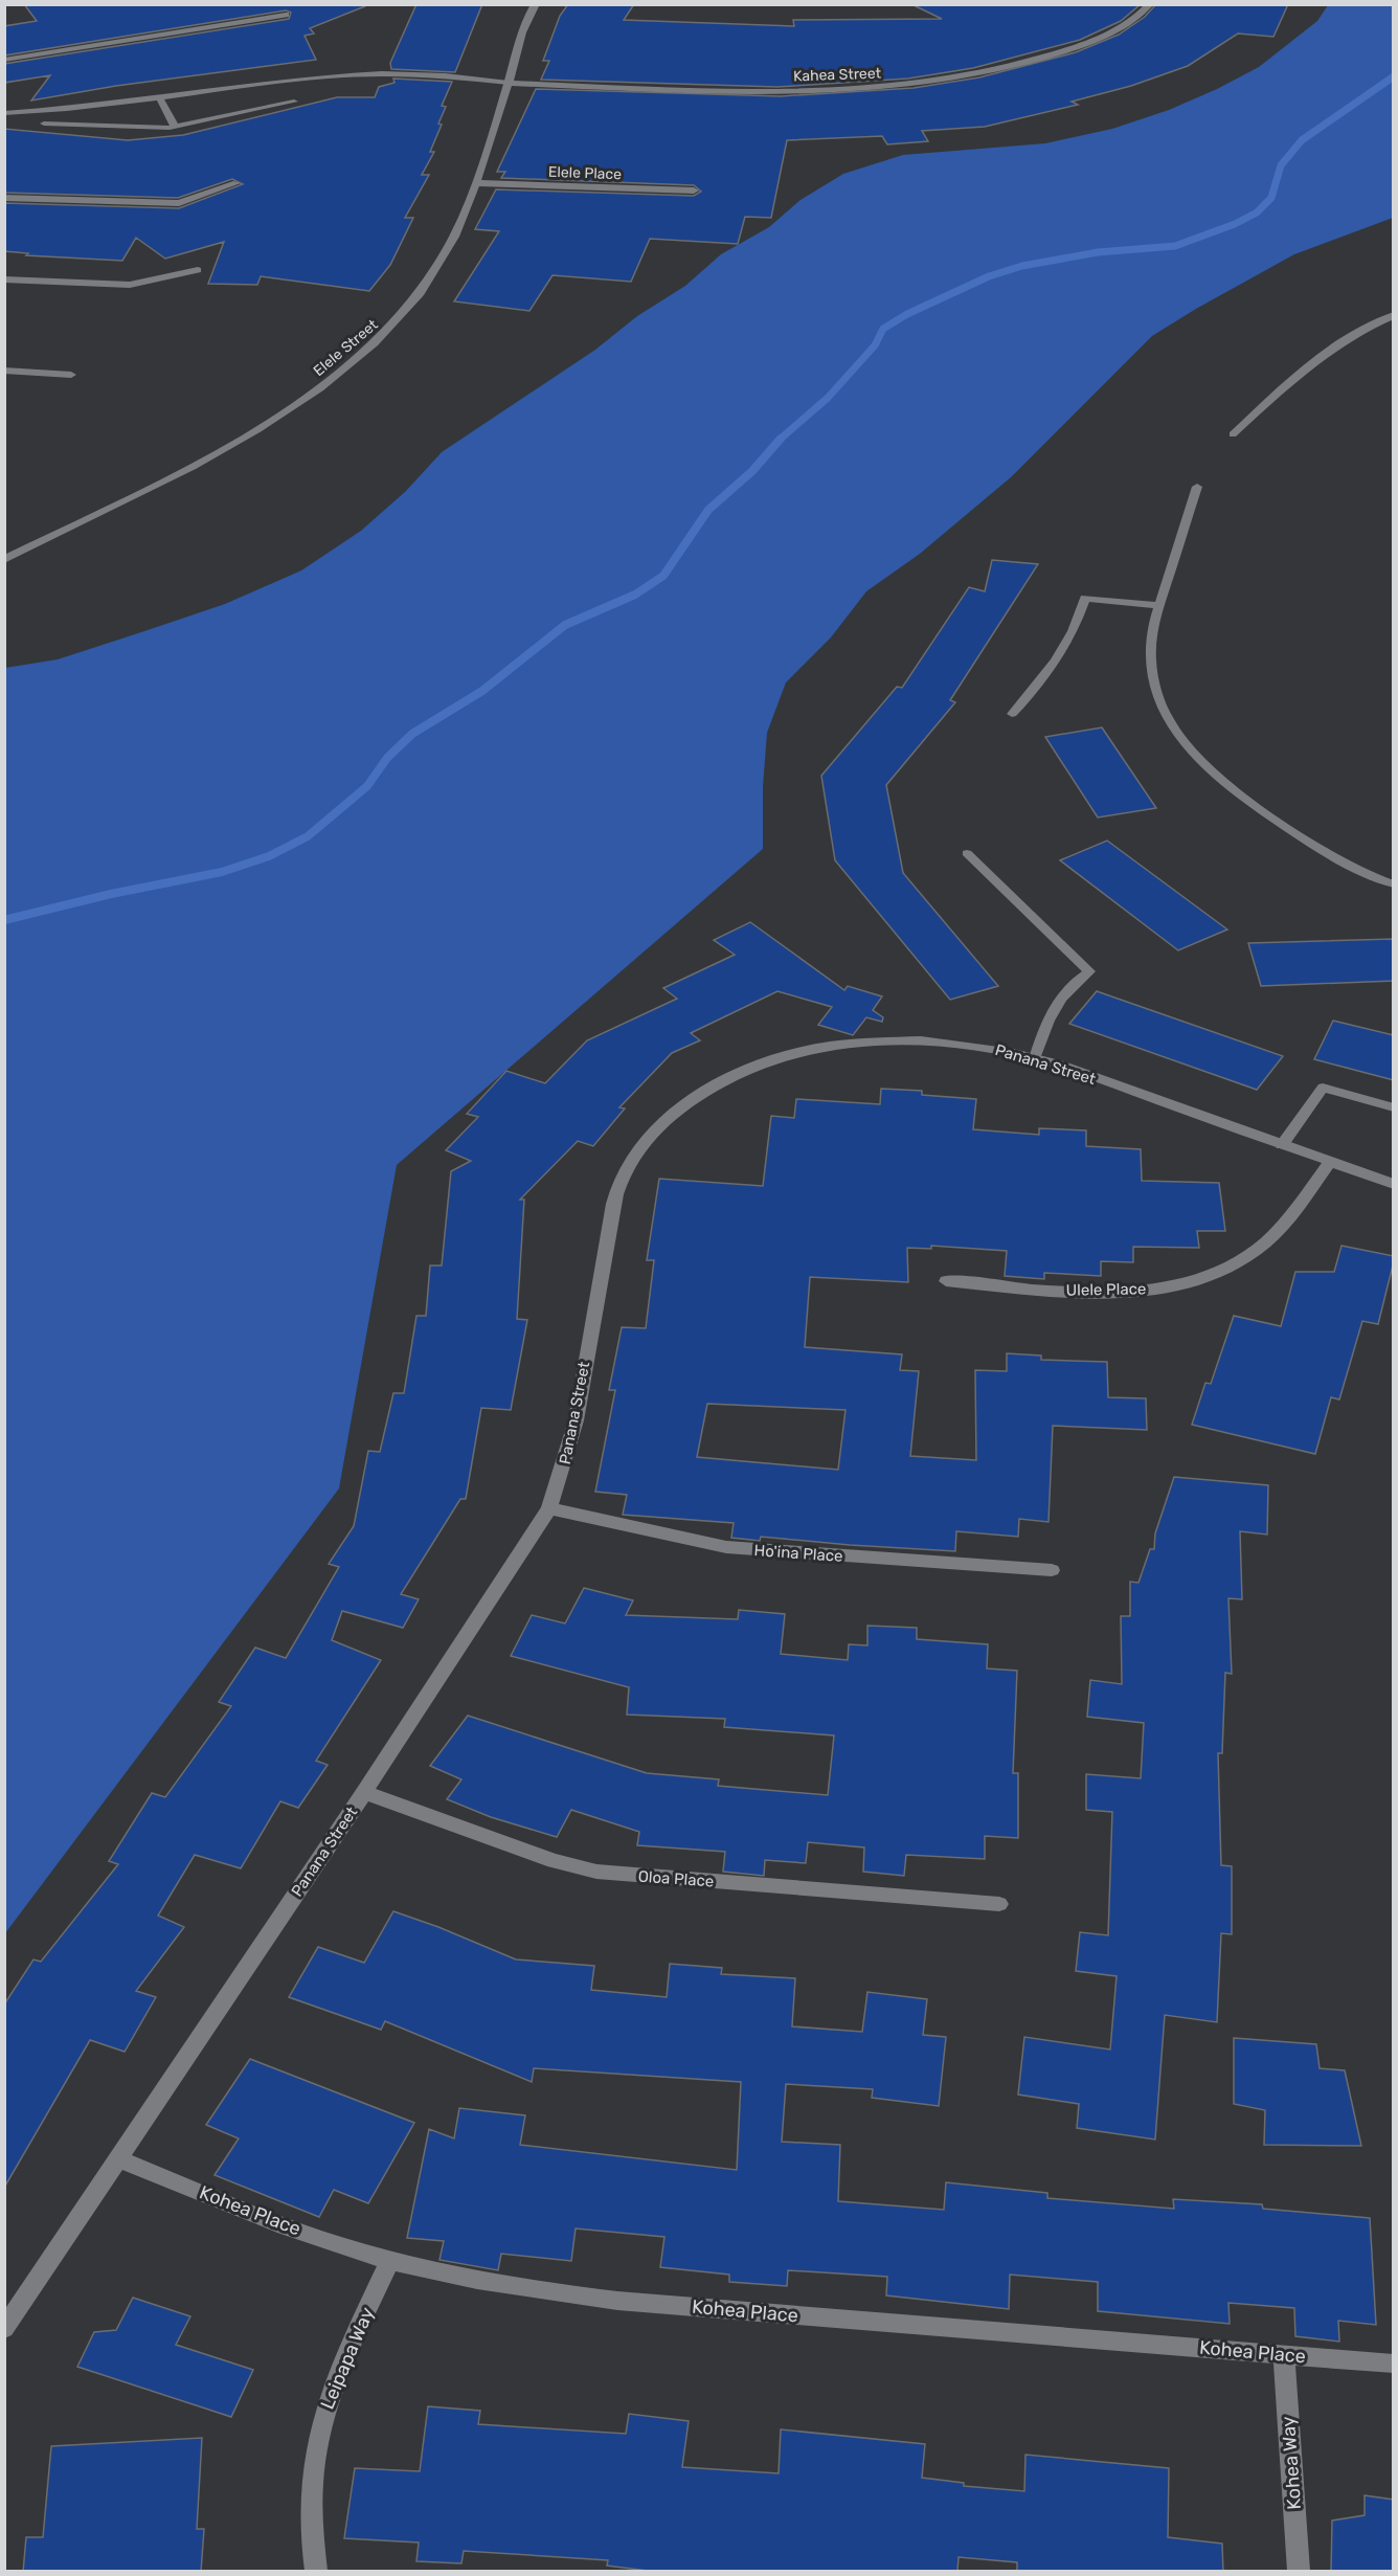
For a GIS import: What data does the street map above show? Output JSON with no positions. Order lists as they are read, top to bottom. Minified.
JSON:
{"streets":{"street":["Kahea Street","Elele Place","Elele Street","Panana Street","Ulele Place","Ho'ina Place","Oloa Place","Kohea Place","Leipapa Way","Kohea Way"]},"crossings":[["Kahea Street","Elele Street"],["Elele Place","Elele Street"],["Panana Street","Ulele Place"],["Panana Street","Ho'ina Place"],["Panana Street","Oloa Place"],["Panana Street","Kohea Place"],["Kohea Place","Leipapa Way"],["Kohea Place","Kohea Way"]]}
